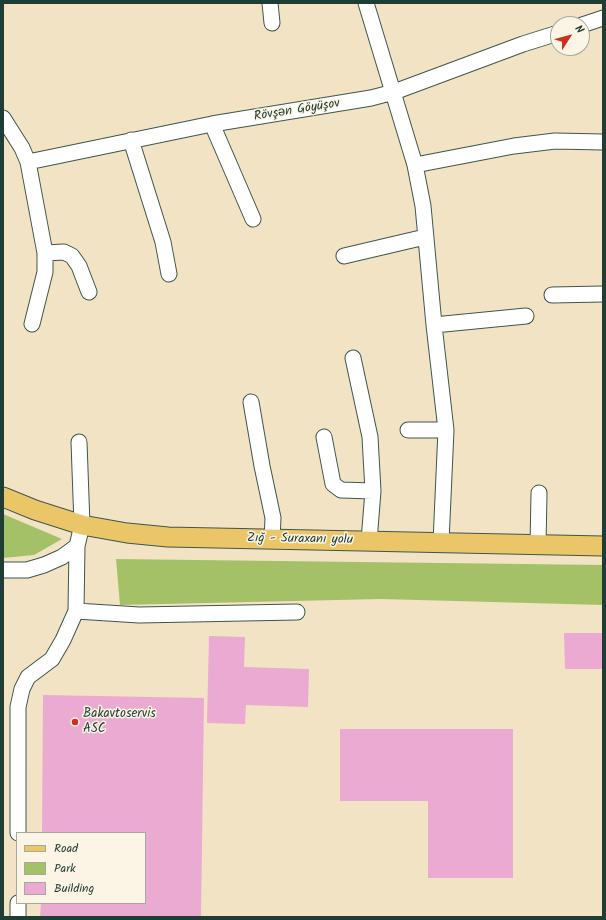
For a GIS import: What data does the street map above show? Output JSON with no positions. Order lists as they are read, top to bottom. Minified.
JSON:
{"streets":{"main road":["Zığ - Suraxanı yolu"],"street":["Rövşən Göyüşov"]},"places":["Bakavtoservis ASC"],"legend":["Road","Park","Building"],"north":"top right"}
